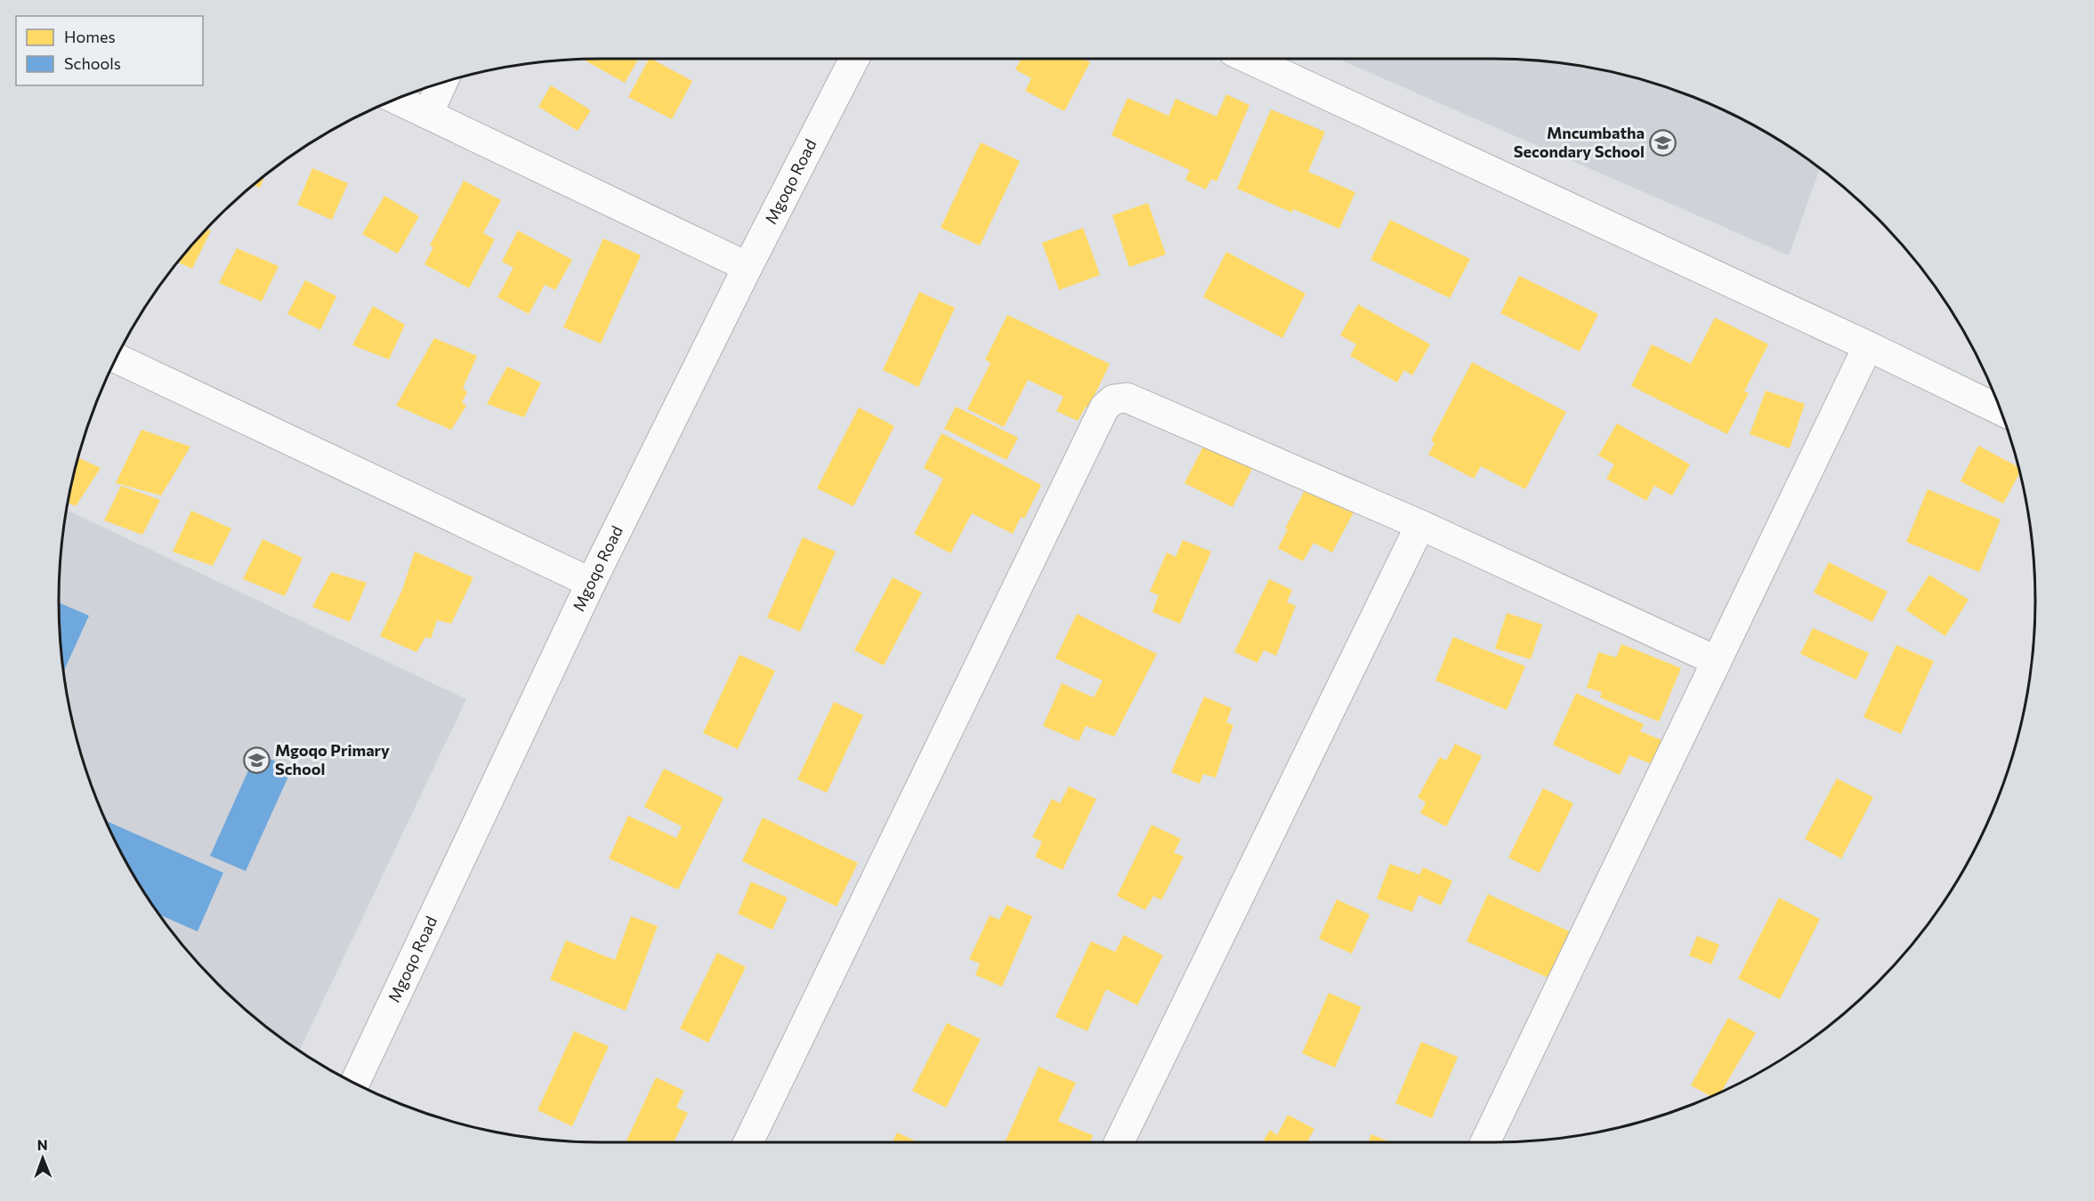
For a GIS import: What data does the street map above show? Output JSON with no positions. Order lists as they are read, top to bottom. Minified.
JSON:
{"streets":{"street":["Mgoqo Road"]},"places":{"school or university":["Mncumbatha Secondary School","Mgoqo Primary School"]},"legend":["Homes","Schools"],"north":"top"}
